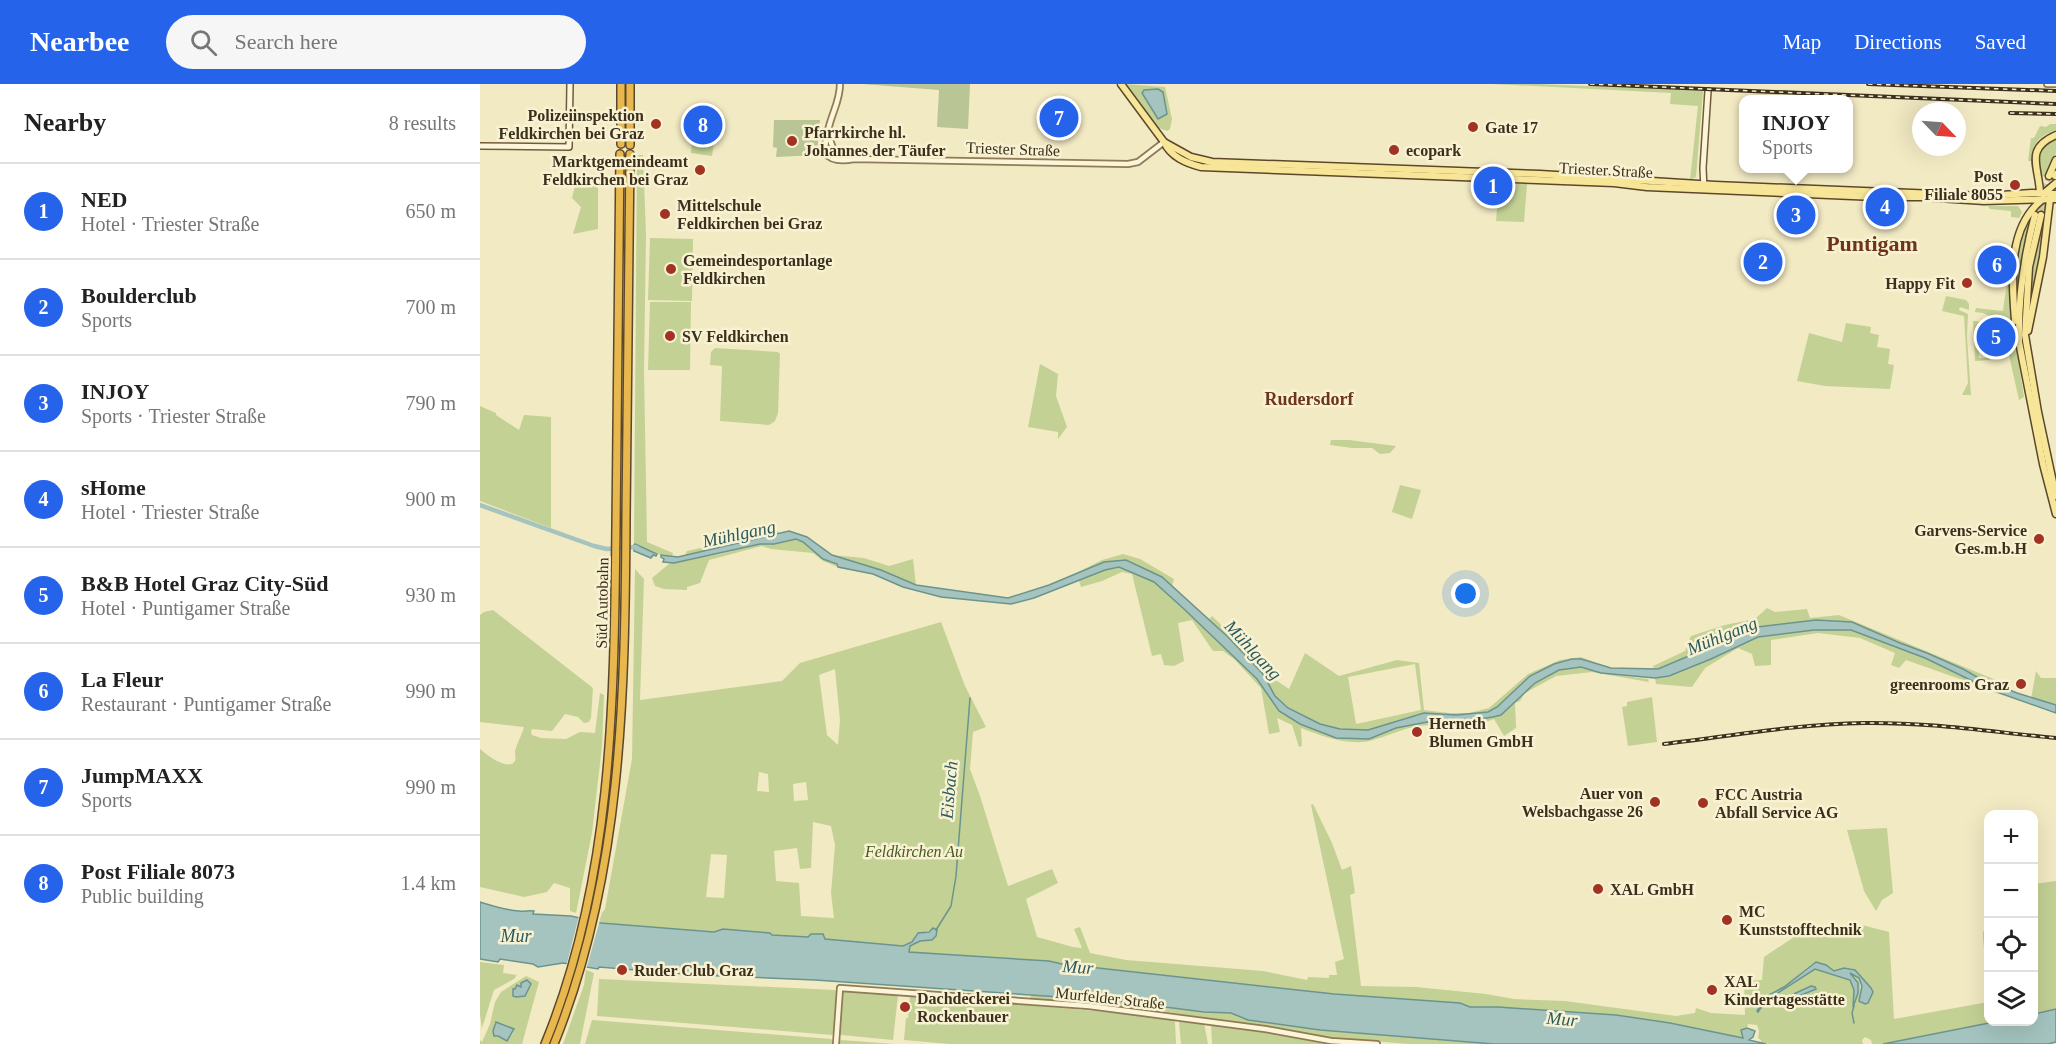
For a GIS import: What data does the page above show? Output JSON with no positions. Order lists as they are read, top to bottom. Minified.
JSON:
{"streets":{"highway":["Süd Autobahn"],"main road":["Triester Straße"],"street":["Murfelder Straße"]},"districts":["Puntigam","Rudersdorf"],"water":["Mühlgang","Eisbach","Mur"],"parks":["Feldkirchen Au"],"places":["Polizeiinspektion Feldkirchen bei Graz","Gate 17","Pfarrkirche hl. Johannes der Täufer","ecopark","Marktgemeindeamt Feldkirchen bei Graz","Post Filiale 8055","Mittelschule Feldkirchen bei Graz","Gemeindesportanlage Feldkirchen","Happy Fit","SV Feldkirchen","Garvens-Service Ges.m.b.H","greenrooms Graz","Herneth Blumen GmbH","Auer von Welsbachgasse 26","FCC Austria Abfall Service AG","XAL GmbH","MC Kunststofftechnik","Ruder Club Graz","XAL Kindertagesstätte","Dachdeckerei Rockenbauer"],"north":"bottom right","page":{"header":"Nearbee","search":"Search here","nav":["Map","Directions","Saved"],"heading":["Nearby","8 results"],"popup":["INJOY","Sports"],"pins":["7","8","1","4","3","2","6","5"],"list":[{"mark":"1","name":"NED","note":"Hotel · Triester Straße","value":"650 m"},{"mark":"2","name":"Boulderclub","note":"Sports","value":"700 m"},{"mark":"3","name":"INJOY","note":"Sports · Triester Straße","value":"790 m"},{"mark":"4","name":"sHome","note":"Hotel · Triester Straße","value":"900 m"},{"mark":"5","name":"B&B Hotel Graz City-Süd","note":"Hotel · Puntigamer Straße","value":"930 m"},{"mark":"6","name":"La Fleur","note":"Restaurant · Puntigamer Straße","value":"990 m"},{"mark":"7","name":"JumpMAXX","note":"Sports","value":"990 m"},{"mark":"8","name":"Post Filiale 8073","note":"Public building","value":"1.4 km"}],"map_buttons":["+","−"]}}
